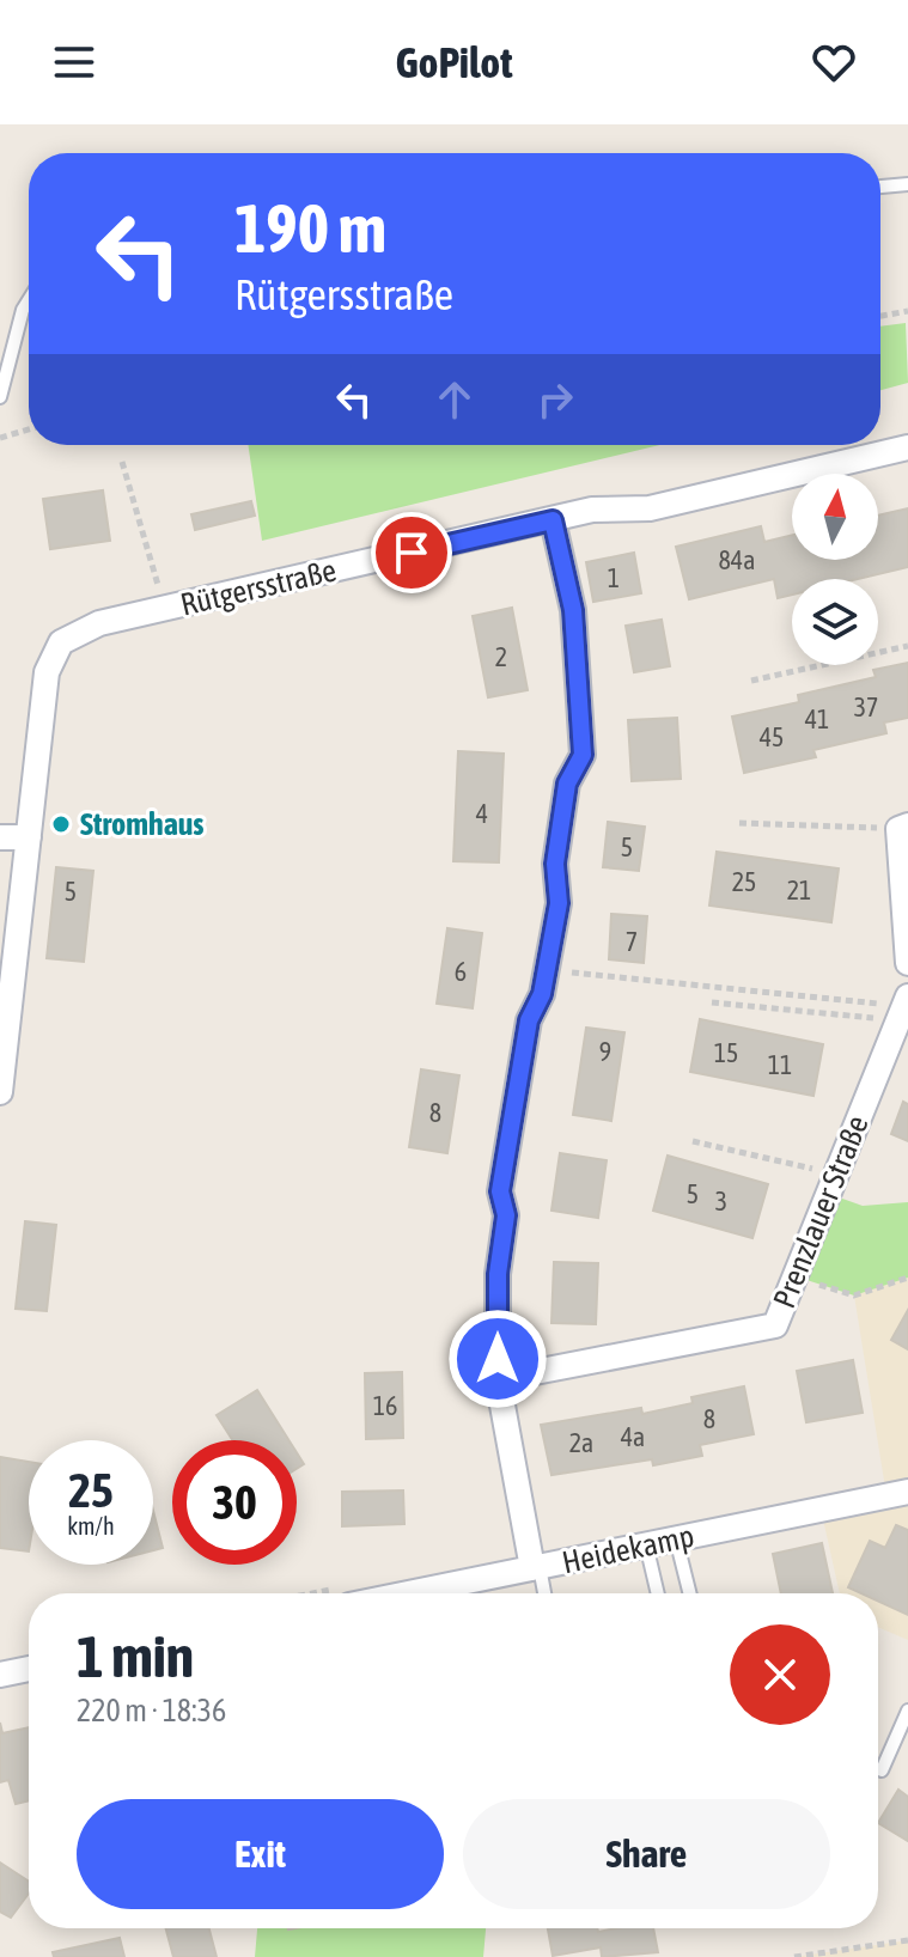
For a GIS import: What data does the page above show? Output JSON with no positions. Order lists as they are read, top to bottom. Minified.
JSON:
{"streets":{"street":["Rütgersstraße","Prenzlauer Straße","Heidekamp"]},"places":["Stromhaus"],"house_numbers":["84a","1","2","37","41","45","4","5","25","21","5","7","6","9","15","11","8","5","3","16","8","4a","2a"],"north":"top","page":{"header":"GoPilot","turn":["190 m","Rütgersstraße"],"speed":"25 km/h","limit":"30","heading":["1 min","220 m · 18:36"],"buttons":["Exit","Share"]}}
